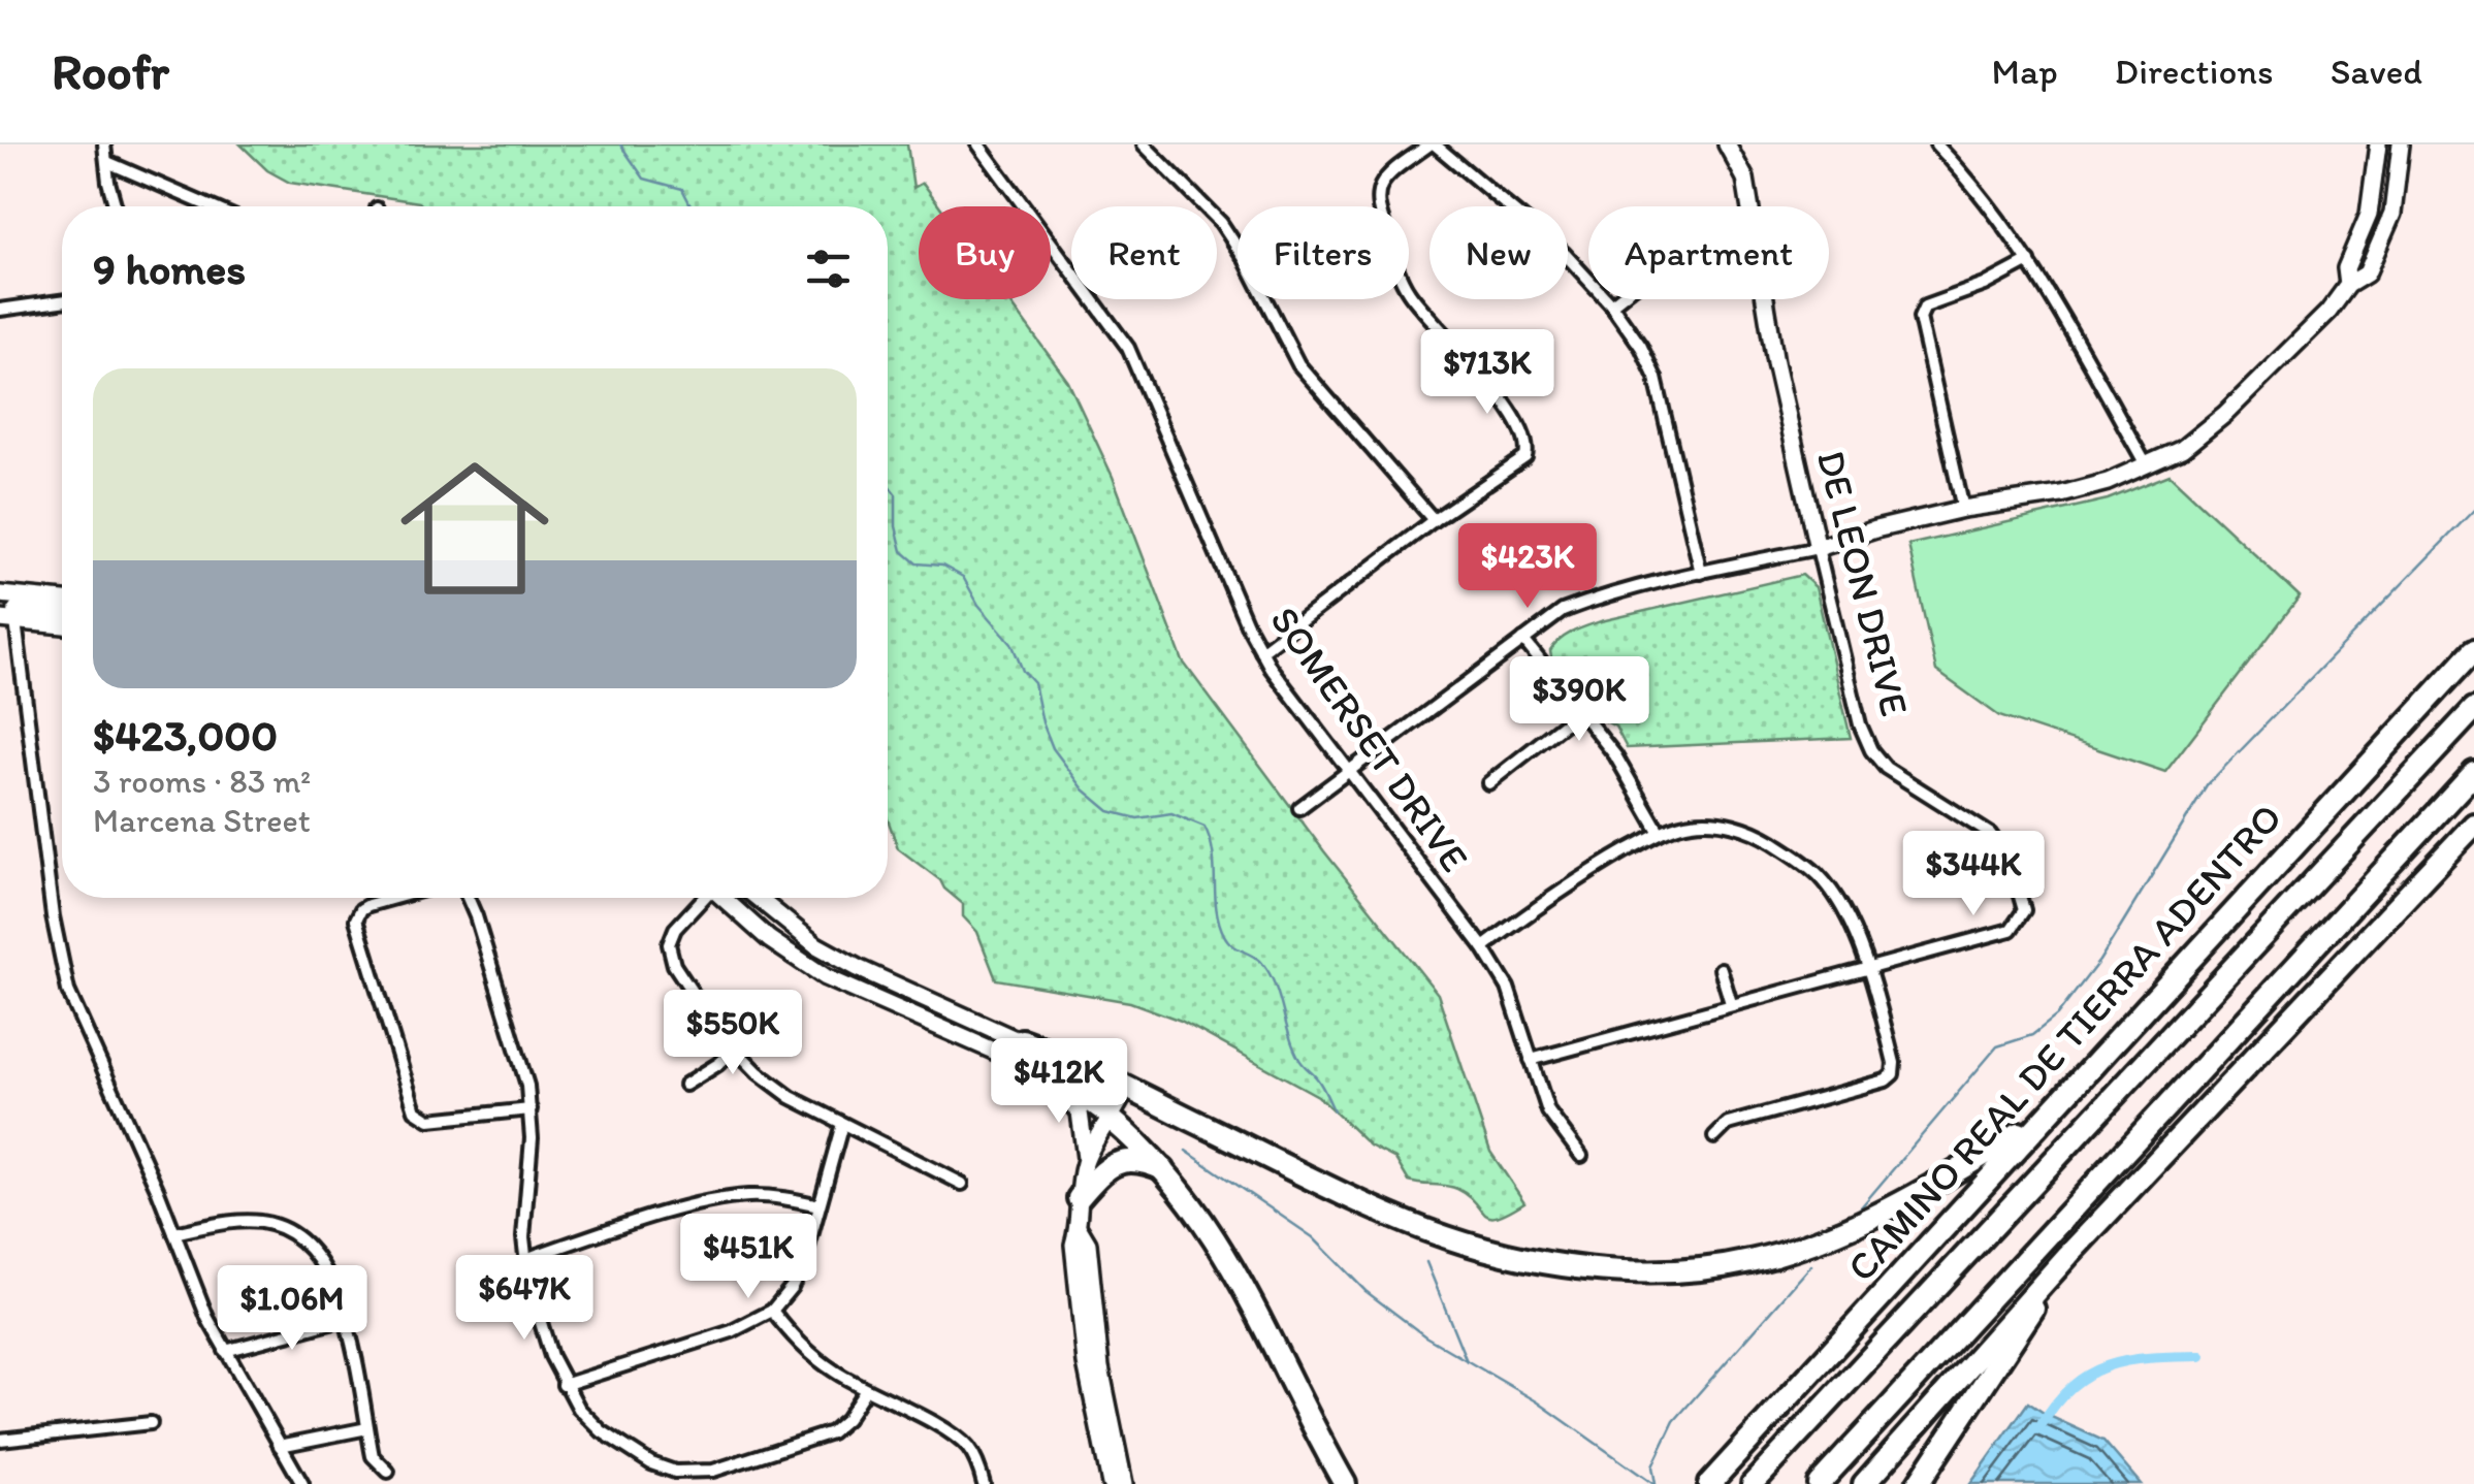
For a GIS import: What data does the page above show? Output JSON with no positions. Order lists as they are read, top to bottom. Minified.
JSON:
{"streets":{"highway":["CAMINO REAL DE TIERRA ADENTRO"],"street":["DE LEON DRIVE","SOMERSET DRIVE"]},"crossings":[["DE LEON DRIVE","SOMERSET DRIVE"]],"page":{"header":"Roofr","nav":["Map","Directions","Saved"],"chip":["Buy","Rent","Filters","New","Apartment"],"heading":"9 homes","price":["$713K","$423K","$390K","$344K","$550K","$412K","$451K","$647K","$1.06M"],"list":[{"name":"$423,000","note":"3 rooms · 83 m² · Marcena Street"}]}}
